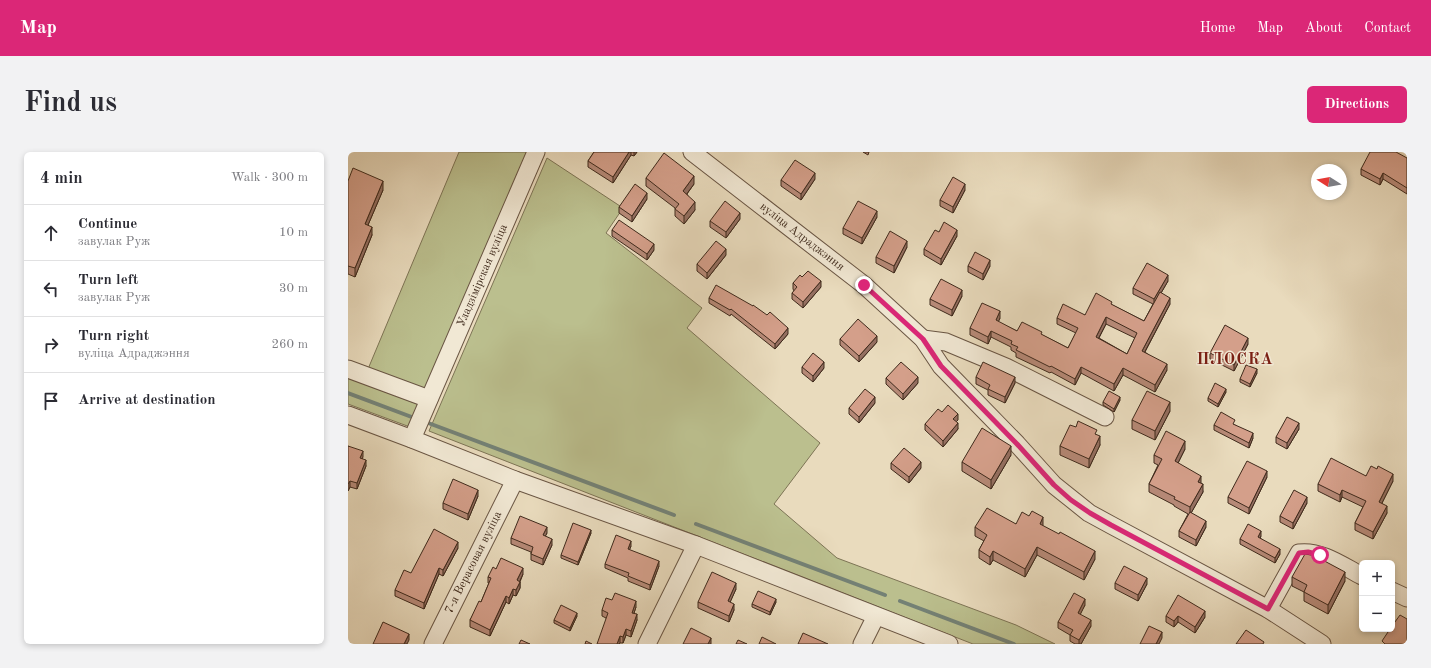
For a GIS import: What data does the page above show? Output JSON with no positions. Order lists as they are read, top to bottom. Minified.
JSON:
{"streets":{"street":["вуліца Адраджэння","Уладзімірская вуліца","7-я Верасовая вуліца"]},"districts":["ПЛОСКА"],"north":"left","page":{"header":"Map","nav":["Home","Map","About","Contact"],"buttons":"Directions","title":"Find us","heading":["4 min","Walk · 300 m"],"list":[["Continue","завулак Руж","10 m"],["Turn left","завулак Руж","30 m"],["Turn right","вуліца Адраджэння","260 m"],"Arrive at destination"],"map_buttons":["+","−"]}}
